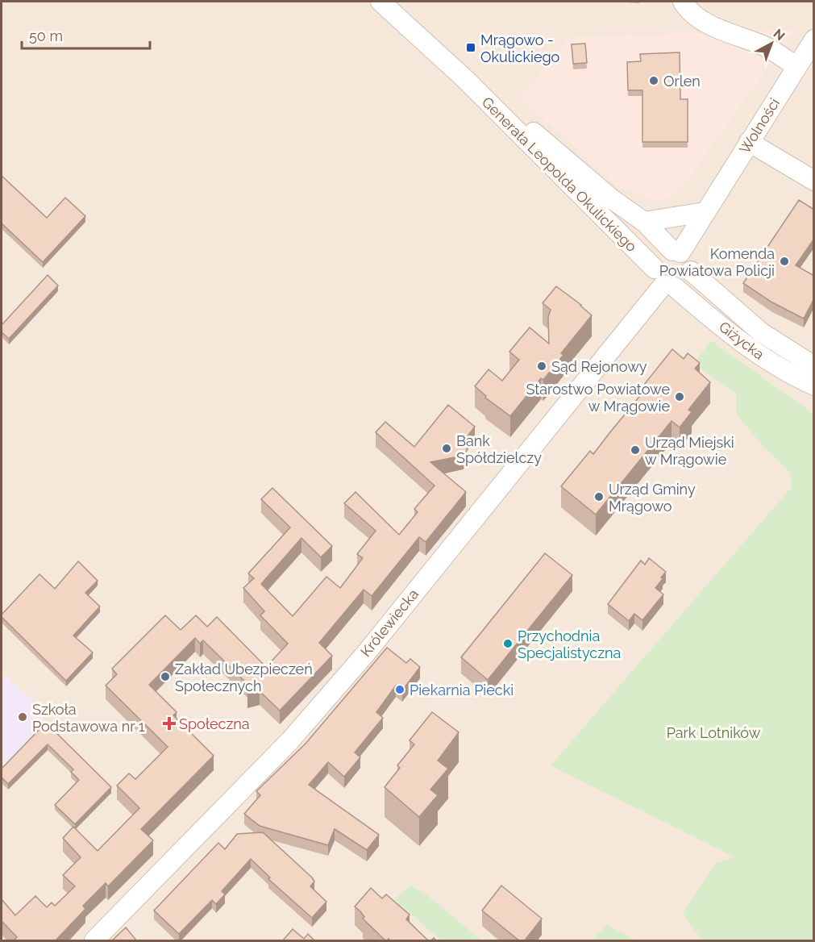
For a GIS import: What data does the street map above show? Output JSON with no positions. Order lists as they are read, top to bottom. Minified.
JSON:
{"streets":{"street":["Wolności","Generała Leopolda Okulickiego","Giżycka","Królewiecka"]},"crossings":[["Wolności","Generała Leopolda Okulickiego"],["Wolności","Giżycka"],["Wolności","Królewiecka"],["Generała Leopolda Okulickiego","Giżycka"],["Generała Leopolda Okulickiego","Królewiecka"],["Giżycka","Królewiecka"]],"parks":["Park Lotników"],"places":{"transit":["Mrągowo - Okulickiego"],"other":["Orlen","Komenda Powiatowa Policji","Sąd Rejonowy","Starostwo Powiatowe w Mrągowie","Bank Spółdzielczy","Urząd Miejski w Mrągowie","Urząd Gminy Mrągowo","Przychodnia Specjalistyczna","Zakład Ubezpieczeń Społecznych","Piekarnia Piecki","Szkoła Podstawowa nr 1"],"health":["Społeczna"]},"scale_bar":"50 m","north":"top right"}
